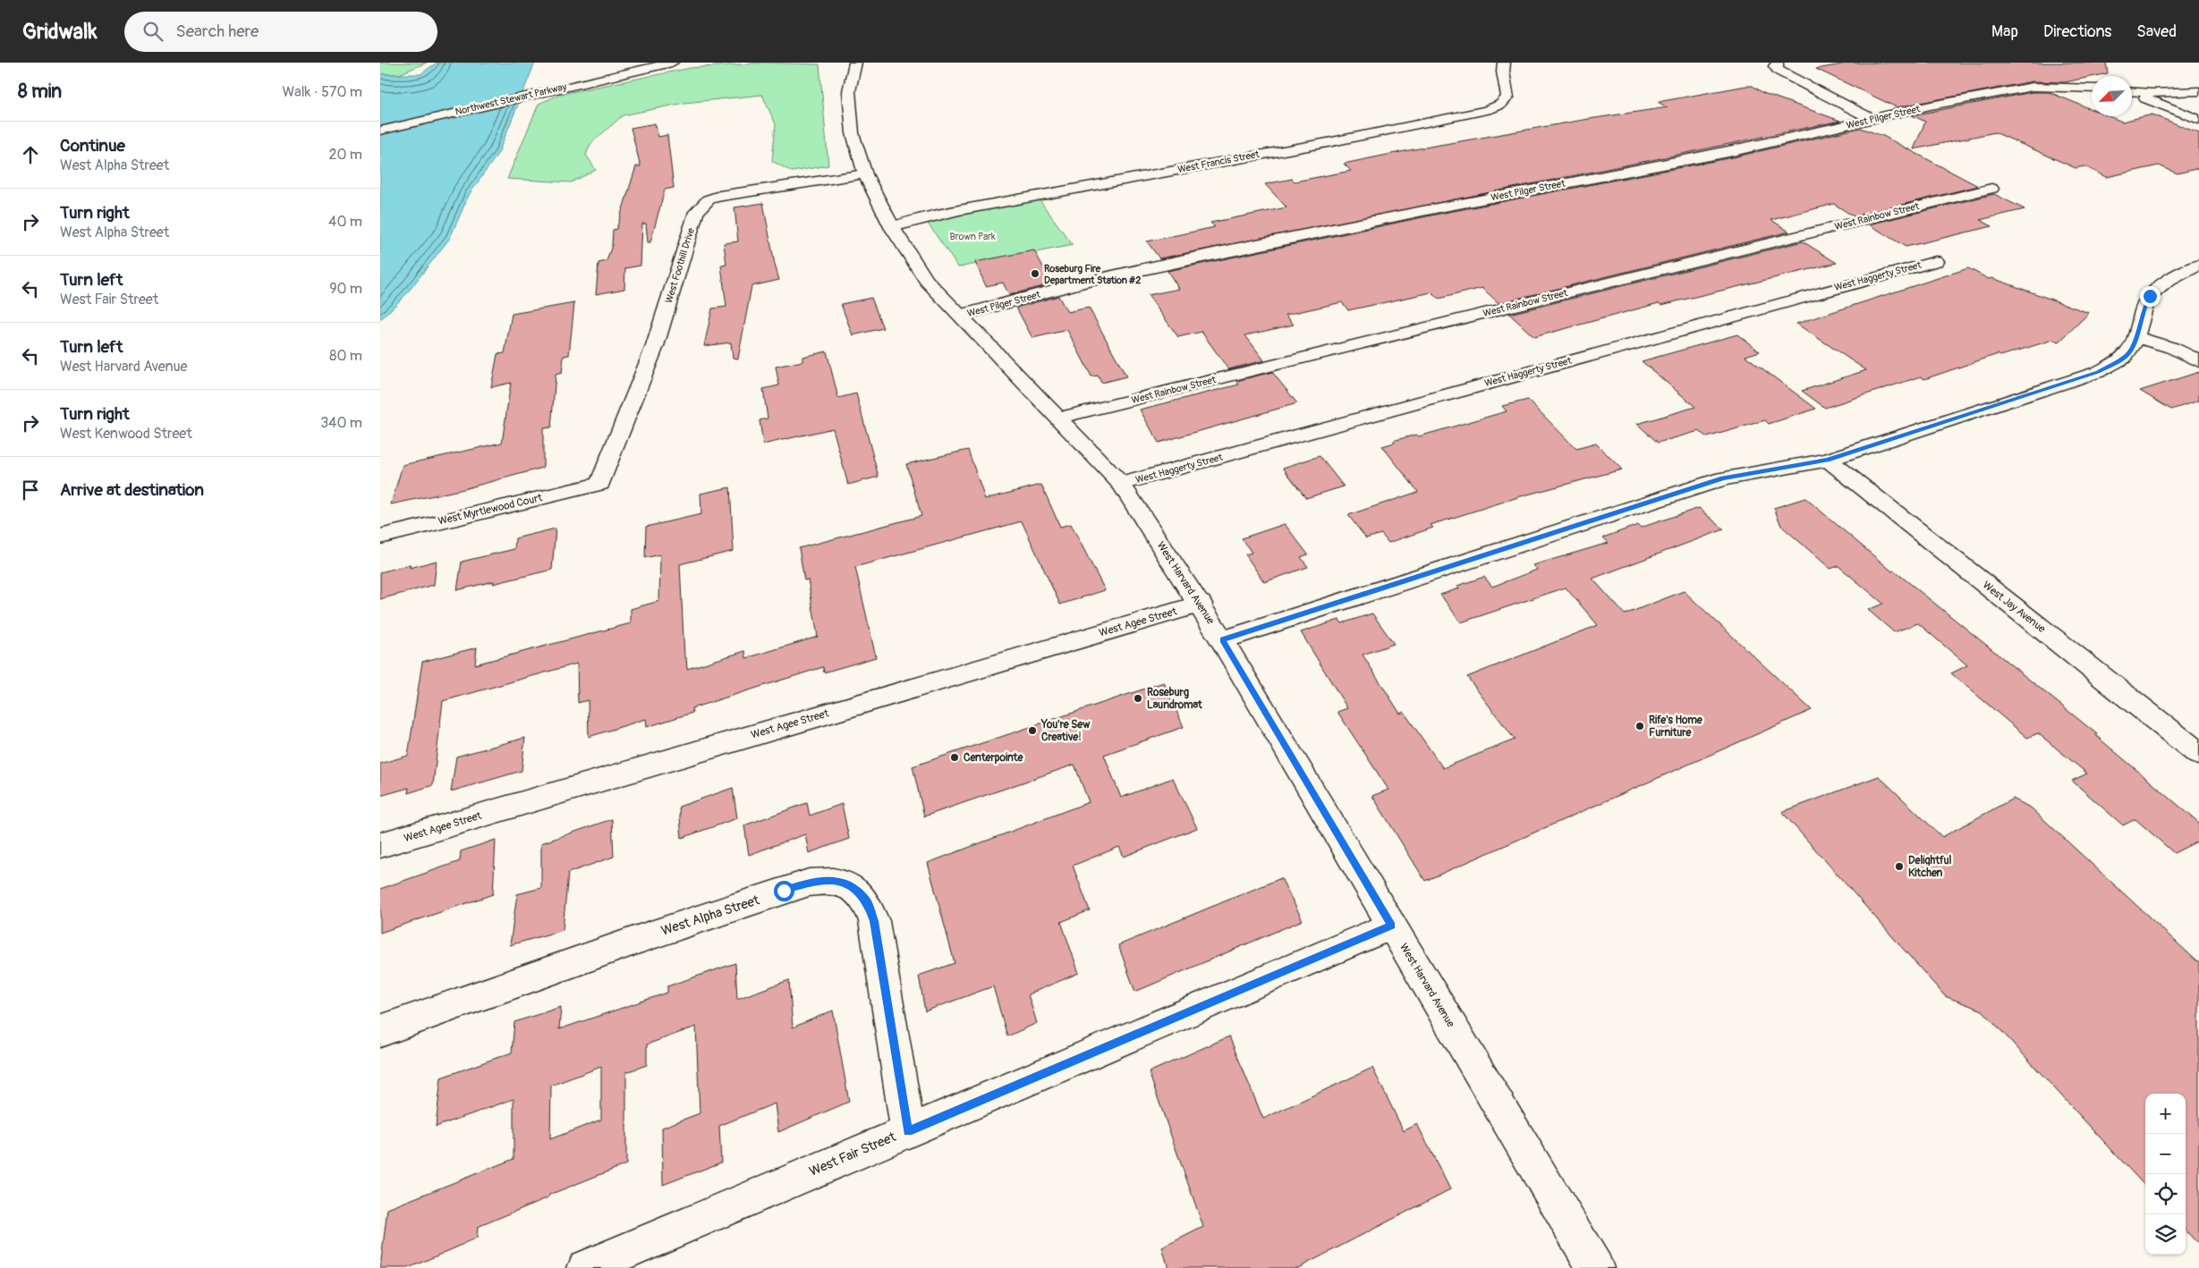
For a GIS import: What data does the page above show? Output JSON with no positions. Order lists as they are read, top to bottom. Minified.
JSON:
{"streets":{"street":["Northwest Stewart Parkway","West Pilger Street","West Francis Street","West Rainbow Street","West Foothill Drive","West Haggerty Street","West Myrtlewood Court","West Harvard Avenue","West Jay Avenue","West Agee Street","West Alpha Street","West Fair Street"]},"crossings":[["West Pilger Street","West Harvard Avenue"],["West Francis Street","West Harvard Avenue"],["West Rainbow Street","West Harvard Avenue"],["West Foothill Drive","West Myrtlewood Court"],["West Foothill Drive","West Harvard Avenue"],["West Haggerty Street","West Harvard Avenue"],["West Harvard Avenue","West Agee Street"],["West Harvard Avenue","West Fair Street"],["West Alpha Street","West Fair Street"]],"parks":["Brown Park"],"places":["Roseburg Fire Department Station #2","Roseburg Laundromat","Rife's Home Furniture","You're Sew Creative!","Centerpointe","Delightful Kitchen"],"north":"bottom left","page":{"header":"Gridwalk","search":"Search here","nav":["Map","Directions","Saved"],"heading":["8 min","Walk · 570 m"],"list":[["Continue","West Alpha Street","20 m"],["Turn right","West Alpha Street","40 m"],["Turn left","West Fair Street","90 m"],["Turn left","West Harvard Avenue","80 m"],["Turn right","West Kenwood Street","340 m"],"Arrive at destination"],"map_buttons":["+","−"]}}
